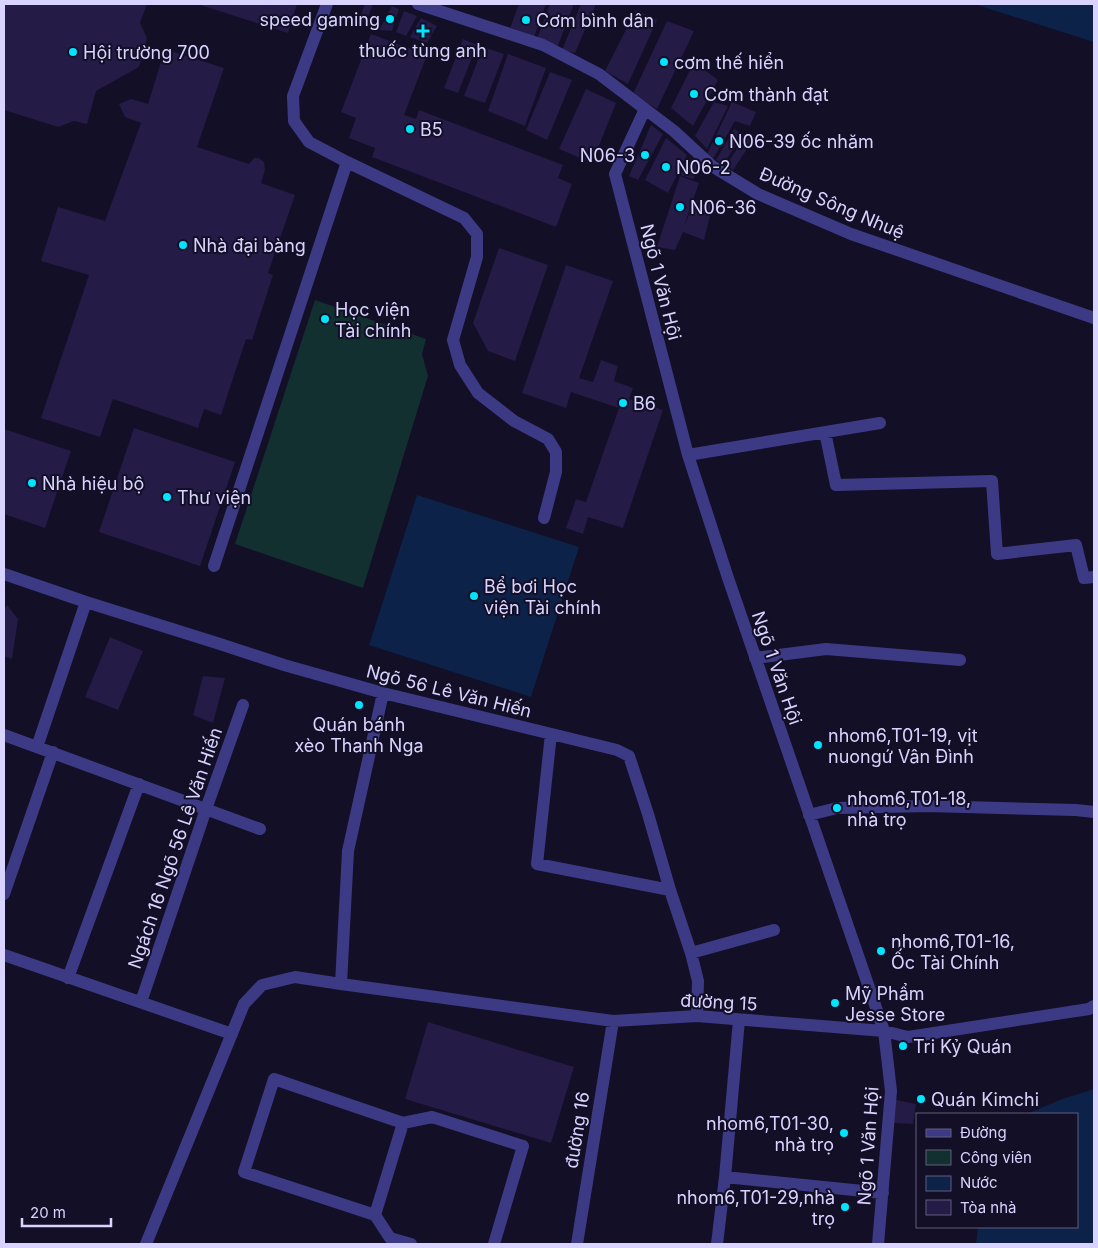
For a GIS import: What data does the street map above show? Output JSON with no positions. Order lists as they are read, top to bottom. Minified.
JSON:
{"streets":{"street":["Đường Sông Nhuệ","Ngõ 1 Văn Hội","Ngõ 56 Lê Văn Hiến","Ngách 16 Ngõ 56 Lê Văn Hiến","đường 15","đường 16"]},"crossings":[["Đường Sông Nhuệ","Ngõ 1 Văn Hội"],["Ngõ 1 Văn Hội","đường 15"],["Ngõ 56 Lê Văn Hiến","đường 15"],["đường 15","đường 16"]],"places":{"other":["speed gaming","Cơm bình dân","Hội trường 700","cơm thế hiển","Cơm thành đạt","B5","N06-39 ốc nhăm","N06-3","N06-2","N06-36","Nhà đại bàng","Học viện Tài chính","B6","Nhà hiệu bộ","Thư viện","Bể bơi Học viện Tài chính","Quán bánh xèo Thanh Nga","nhom6,T01-19, vịt nuongứ Vân Đình","nhom6,T01-18, nhà trọ","nhom6,T01-16, Ốc Tài Chính","Mỹ Phẩm Jesse Store","Tri Kỷ Quán","Quán Kimchi","nhom6,T01-30, nhà trọ","nhom6,T01-29,nhà trọ"],"health":["thuốc tùng anh"]},"legend":["Đường","Công viên","Nước","Tòa nhà"],"scale_bar":"20 m"}
